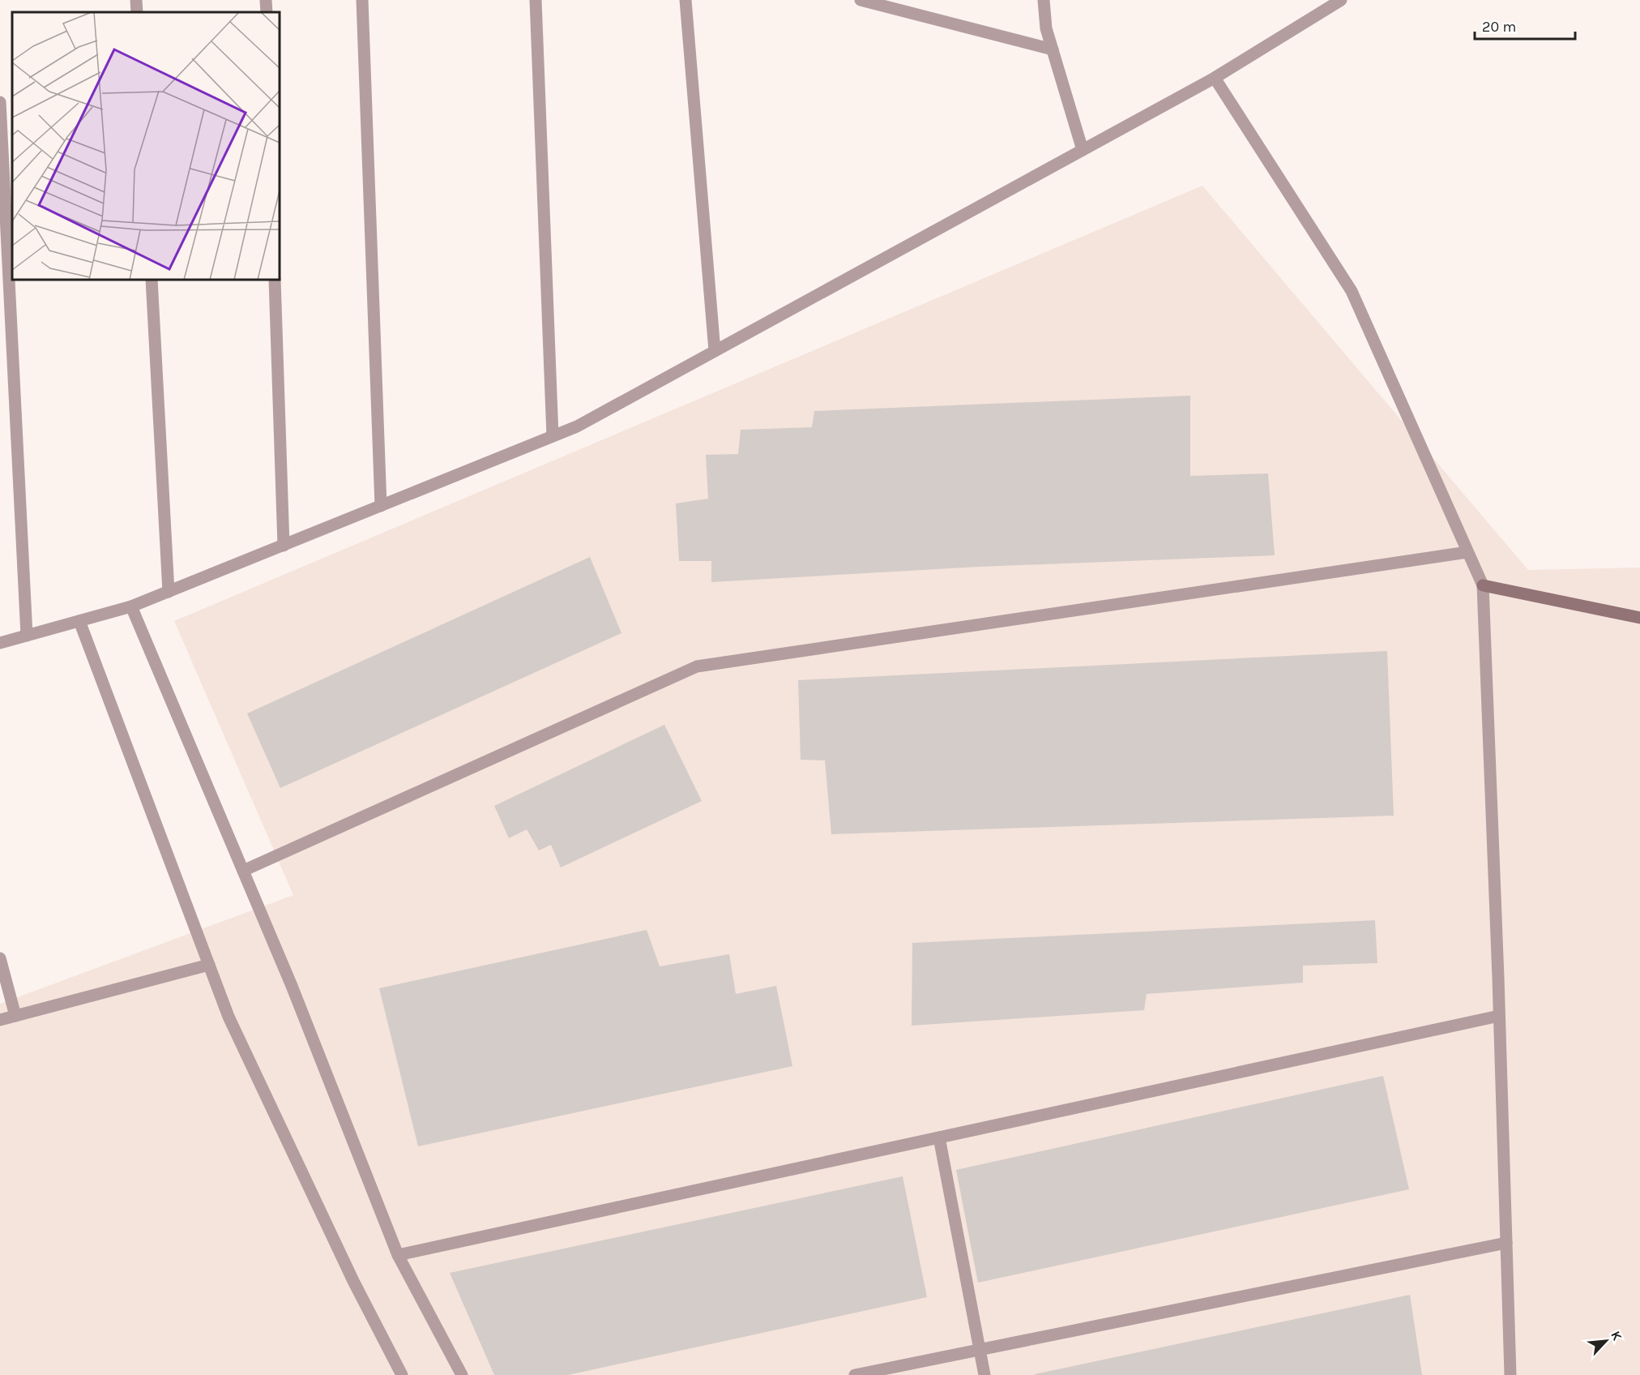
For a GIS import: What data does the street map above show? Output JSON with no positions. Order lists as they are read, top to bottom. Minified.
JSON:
{"scale_bar":"20 m","north":"top right"}
